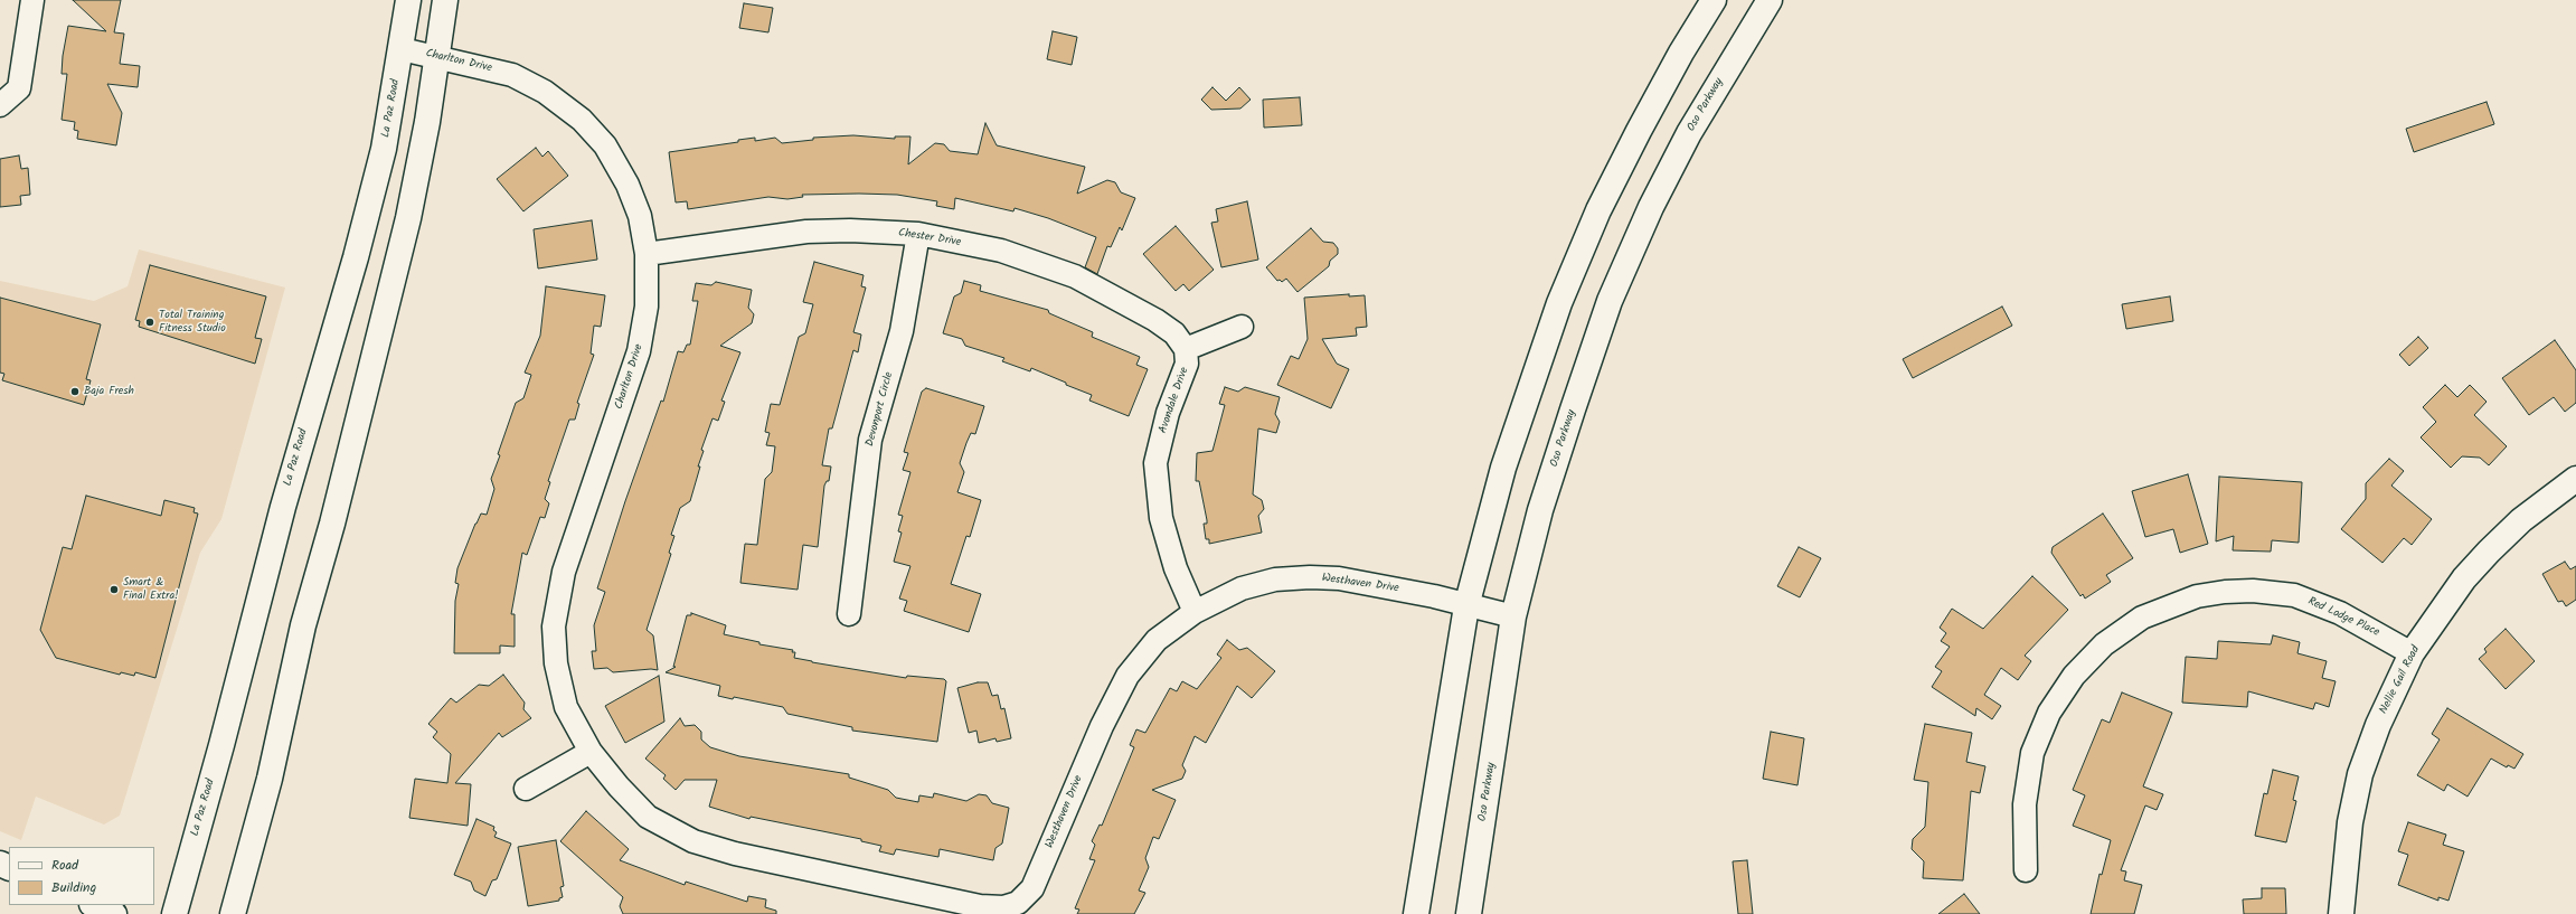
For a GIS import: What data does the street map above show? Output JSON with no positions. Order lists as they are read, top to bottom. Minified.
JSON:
{"streets":{"main road":["Oso Parkway","La Paz Road","Nellie Gail Road"],"street":["Charlton Drive","Chester Drive","Avondale Drive","Devonport Circle","Westhaven Drive","Red Lodge Place"]},"crossings":[["Charlton Drive","La Paz Road"],["Charlton Drive","Chester Drive"],["Charlton Drive","Westhaven Drive"],["Oso Parkway","Westhaven Drive"],["Chester Drive","Avondale Drive"],["Chester Drive","Devonport Circle"],["Avondale Drive","Westhaven Drive"],["Red Lodge Place","Nellie Gail Road"]],"places":["Total Training Fitness Studio","Baja Fresh","Smart & Final Extra!"],"legend":["Road","Building"]}
